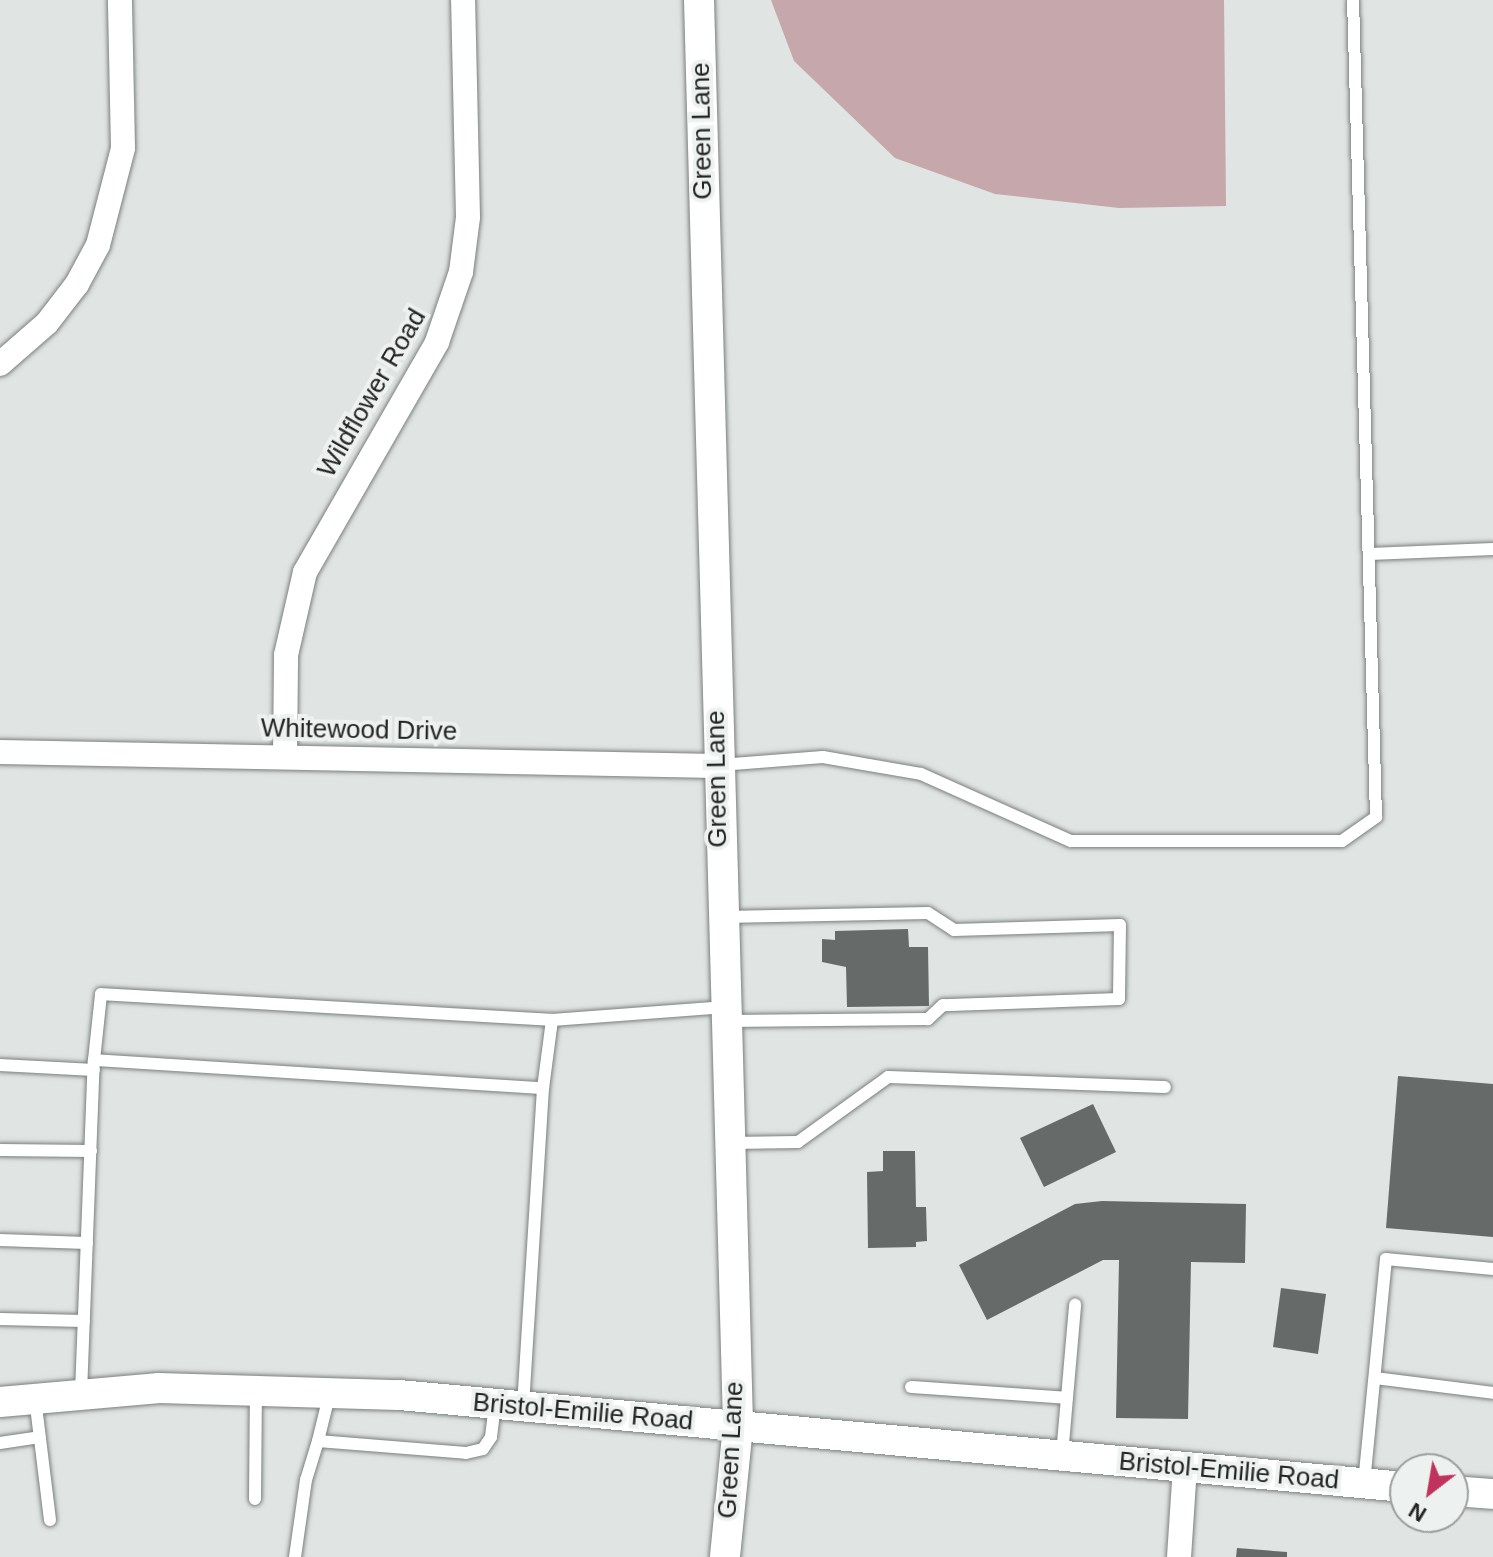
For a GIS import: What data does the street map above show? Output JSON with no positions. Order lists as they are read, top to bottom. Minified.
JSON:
{"streets":{"street":["Green Lane","Wildflower Road","Whitewood Drive","Bristol-Emilie Road"]},"crossings":[["Green Lane","Whitewood Drive"],["Green Lane","Bristol-Emilie Road"],["Wildflower Road","Whitewood Drive"]],"north":"bottom left"}
